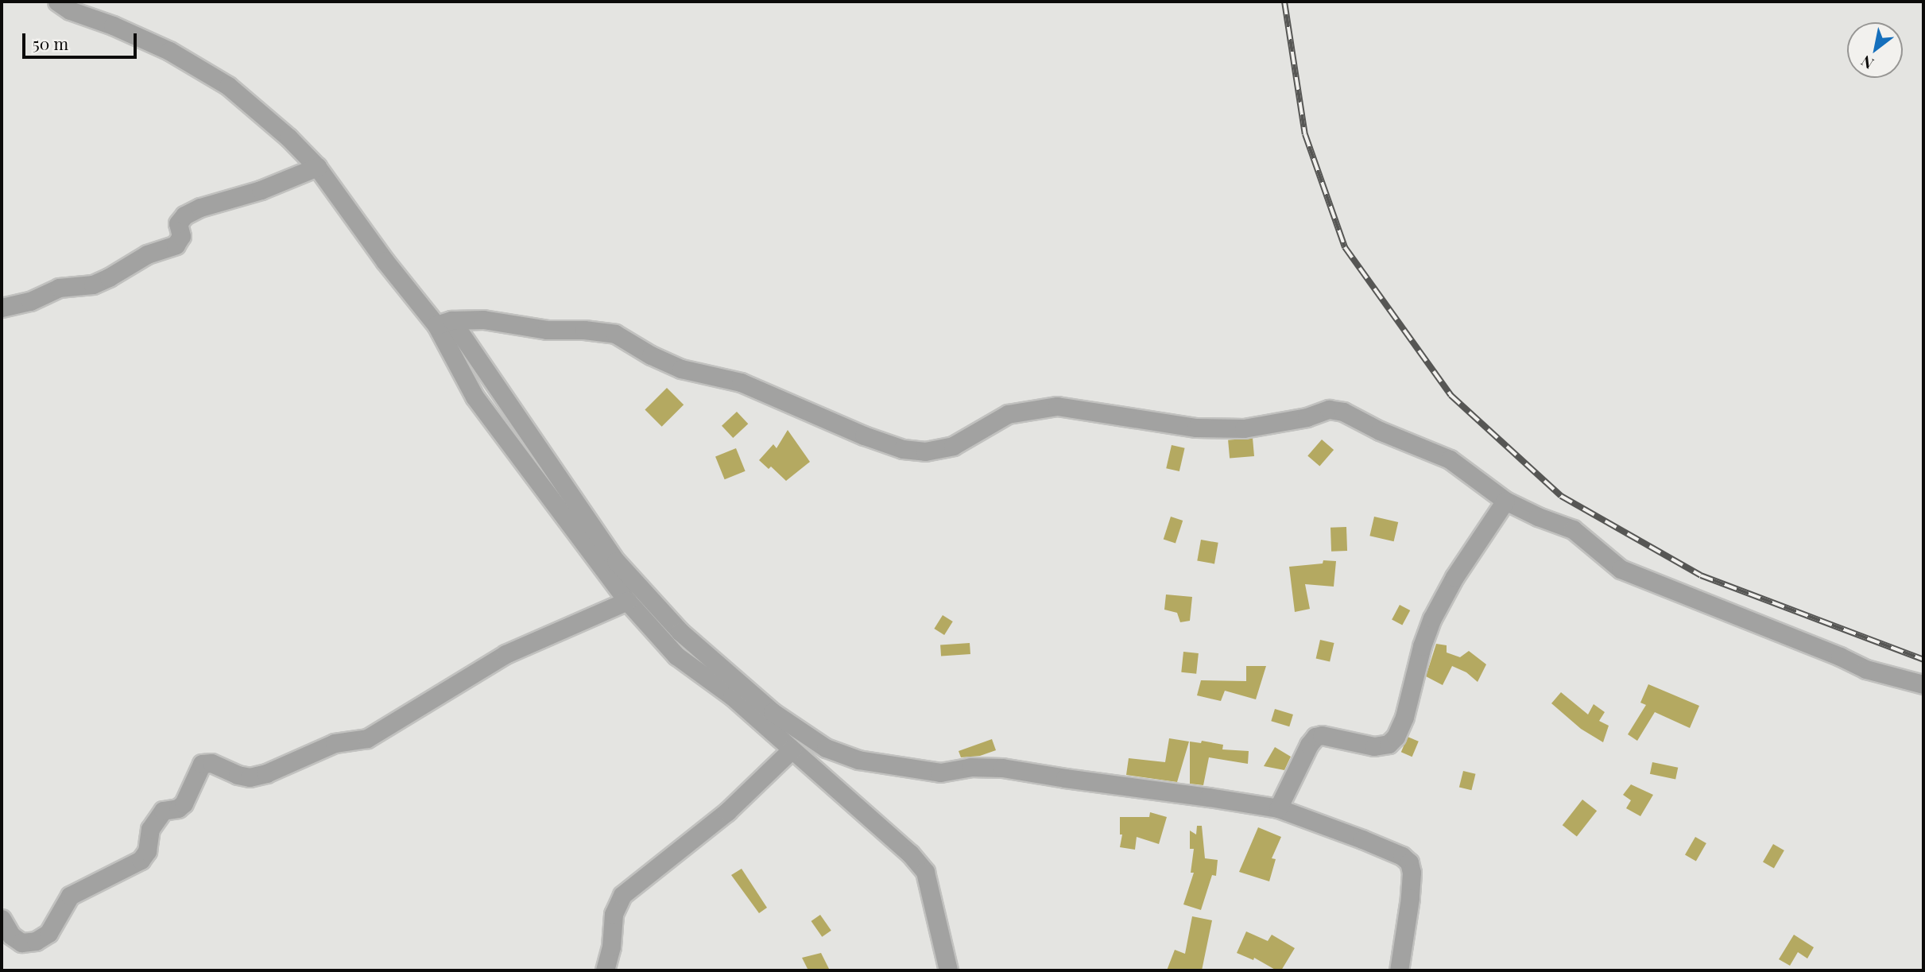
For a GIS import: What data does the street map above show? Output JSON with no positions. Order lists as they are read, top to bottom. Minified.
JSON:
{"scale_bar":"50 m","north":"bottom left"}
